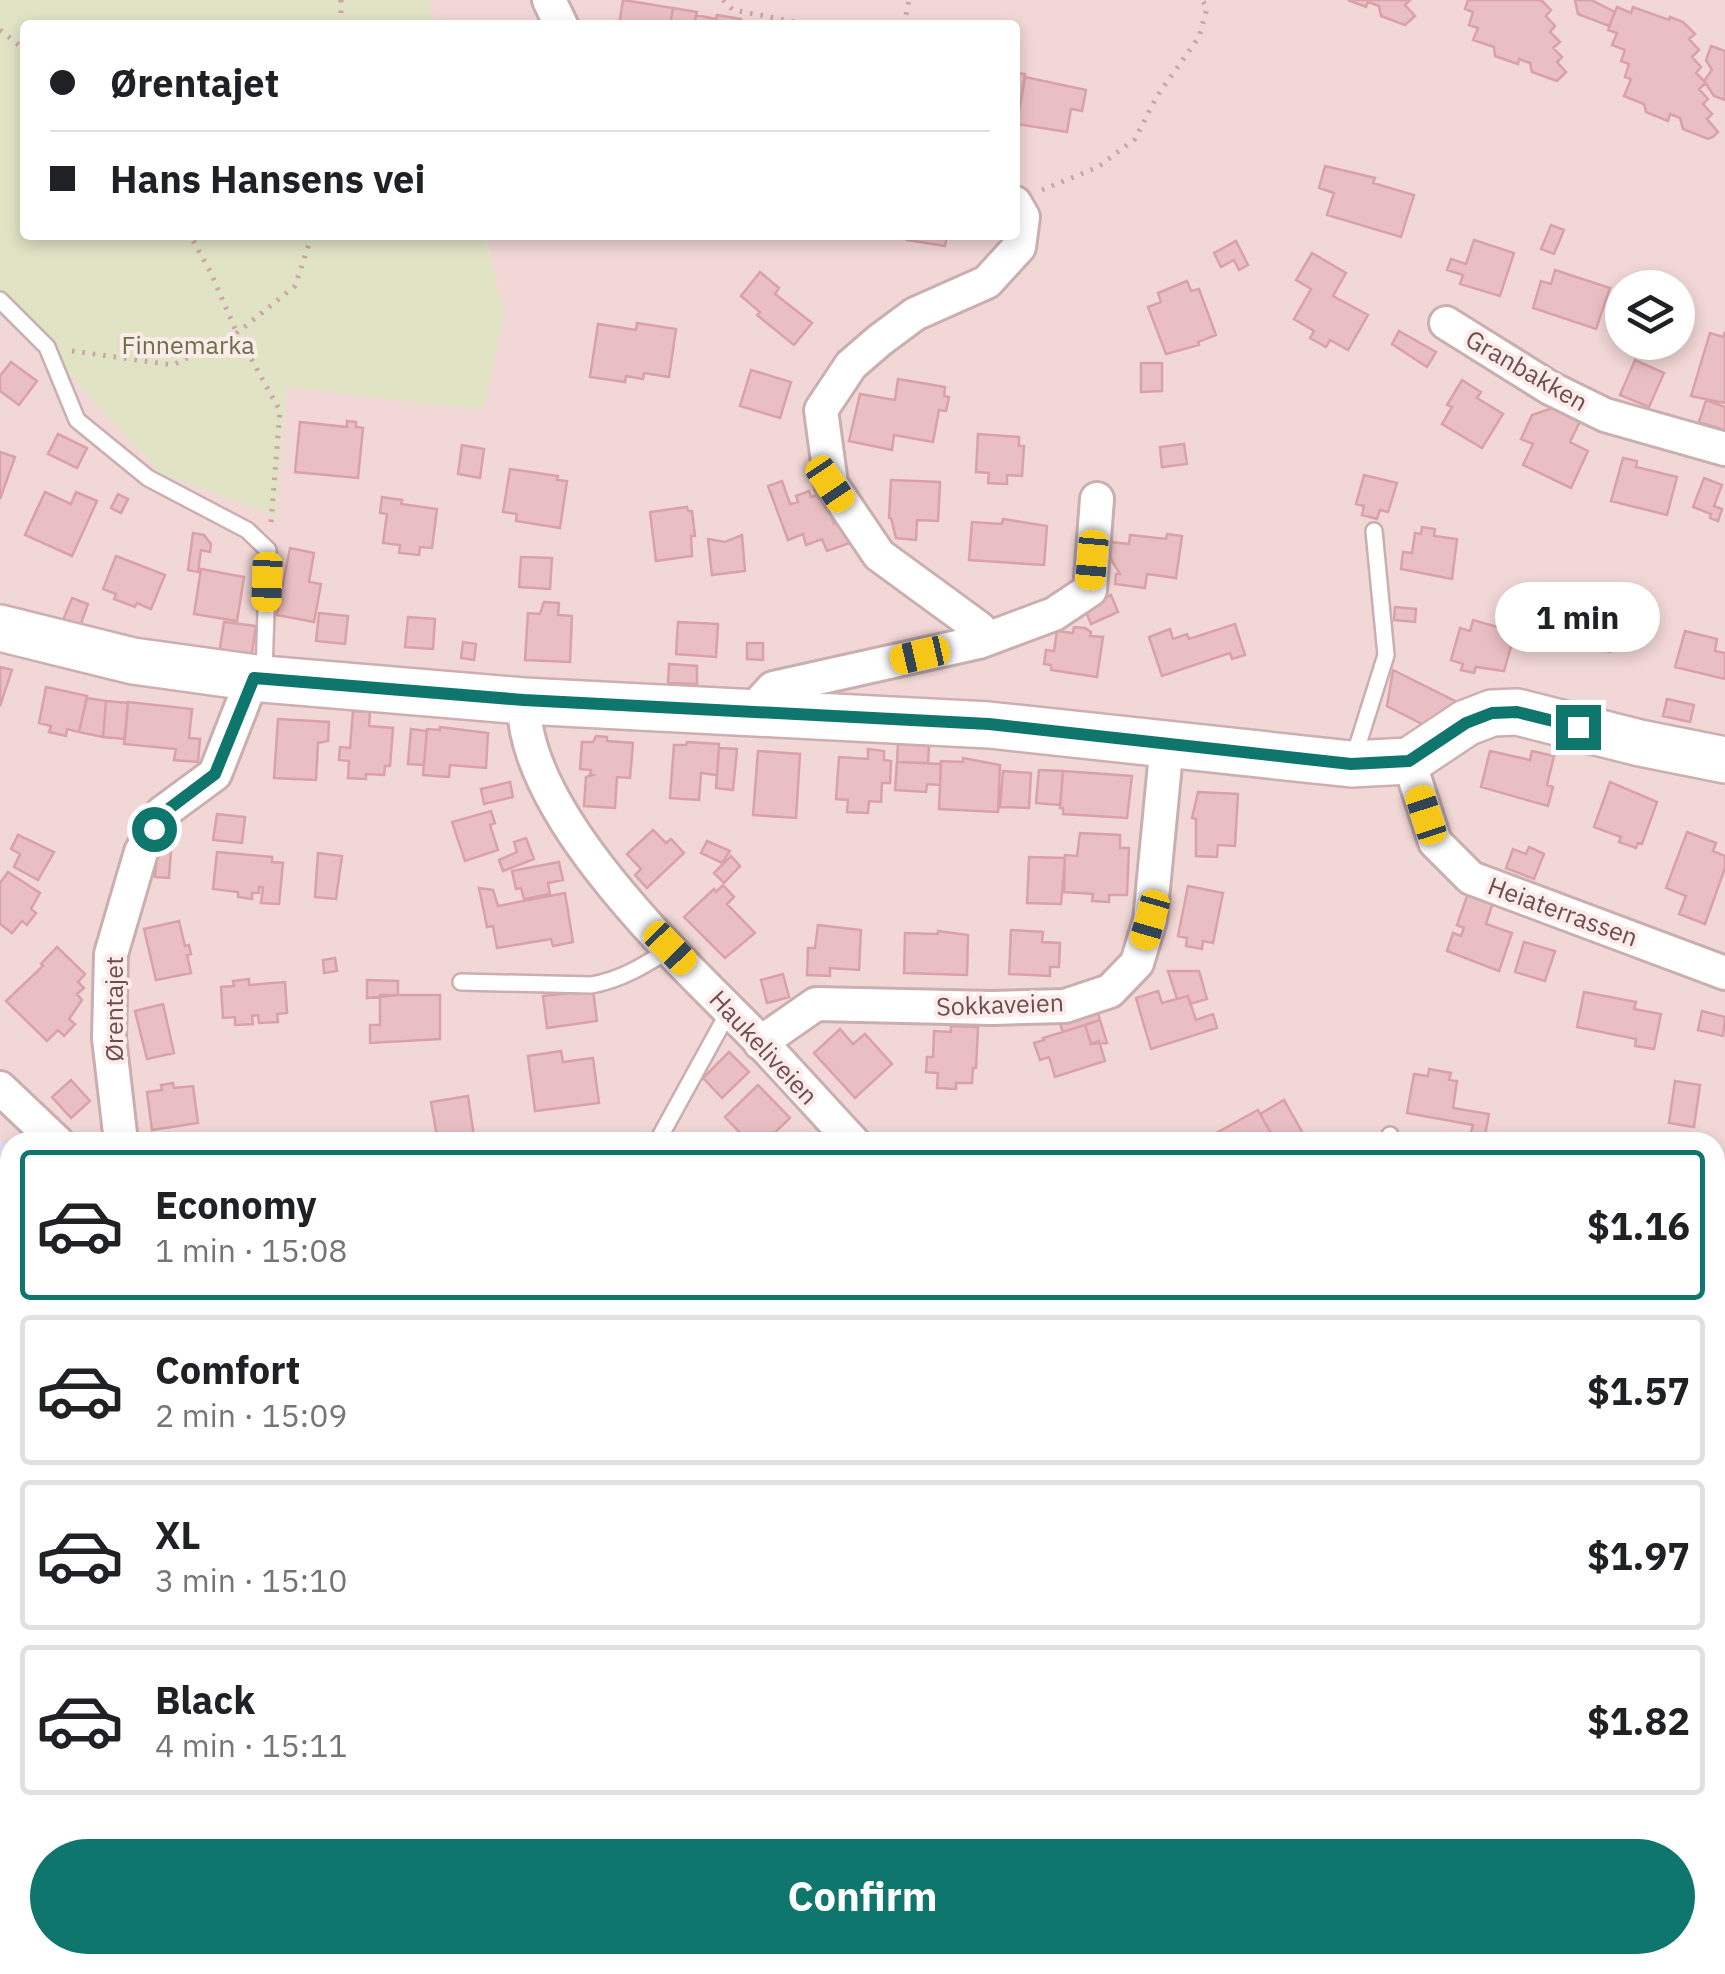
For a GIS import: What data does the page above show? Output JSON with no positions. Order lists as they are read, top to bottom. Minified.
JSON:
{"streets":{"street":["Granbakken","Heiaterrassen","Sokkaveien","Ørentajet","Haukeliveien"]},"crossings":[["Sokkaveien","Haukeliveien"]],"parks":["Finnemarka"],"page":{"banner":["Ørentajet","Hans Hansens vei"],"bubble":"1 min","list":[{"name":"Economy","note":"1 min · 15:08","value":"$1.16"},{"name":"Comfort","note":"2 min · 15:09","value":"$1.57"},{"name":"XL","note":"3 min · 15:10","value":"$1.97"},{"name":"Black","note":"4 min · 15:11","value":"$1.82"}],"buttons":"Confirm"}}
